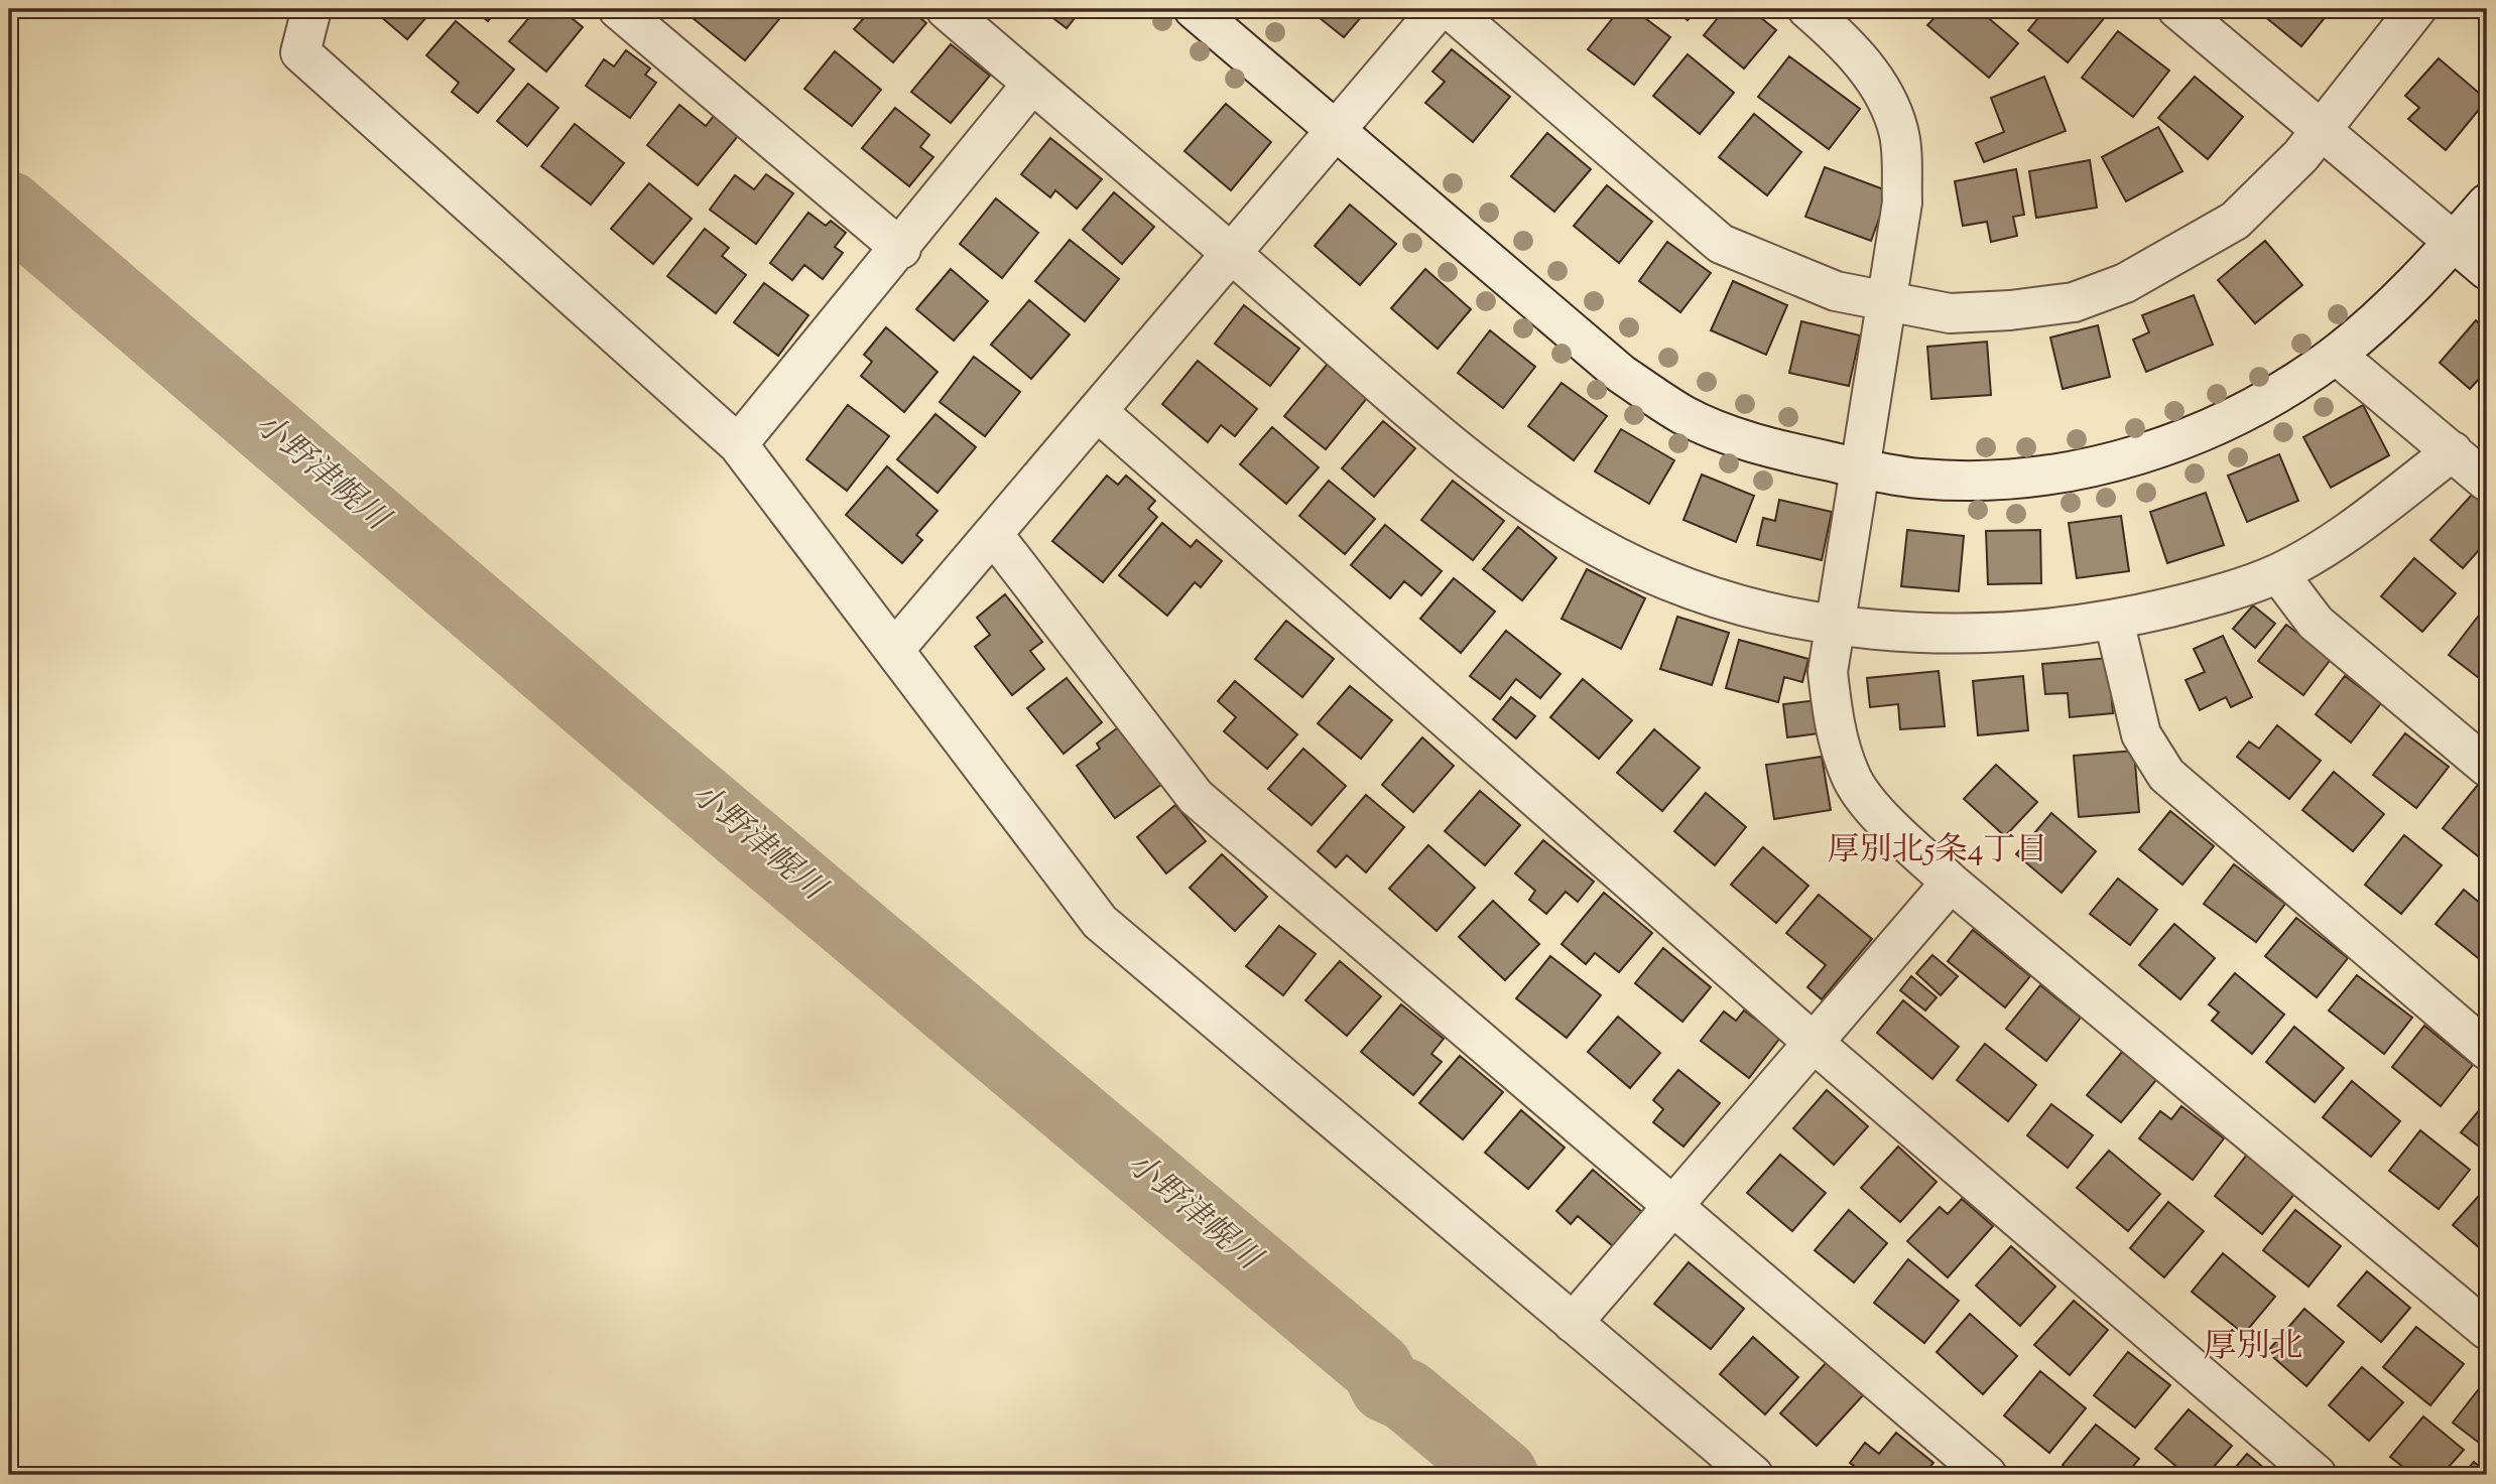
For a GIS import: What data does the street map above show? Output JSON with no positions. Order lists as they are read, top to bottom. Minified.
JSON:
{"districts":["厚別北5条4丁目","厚別北"],"water":["小野津幌川"]}
